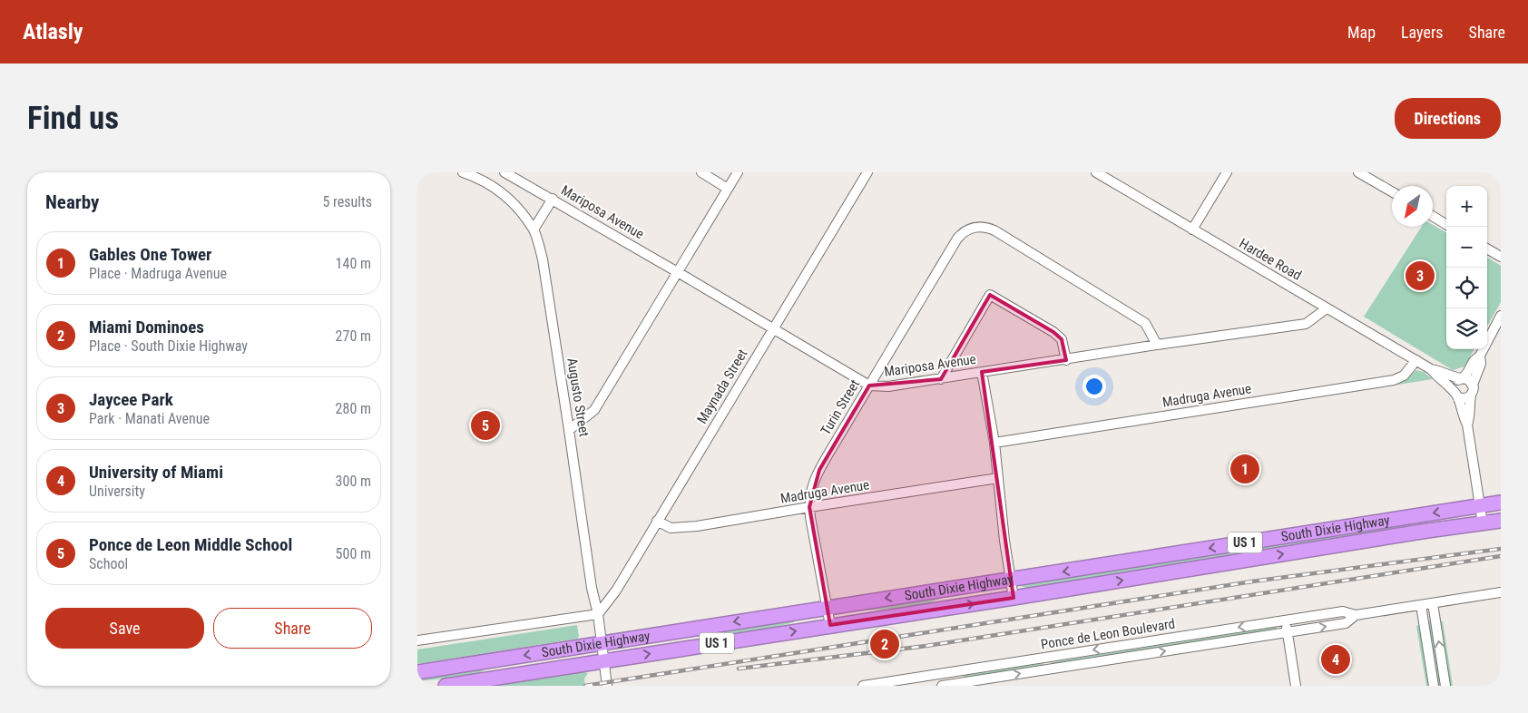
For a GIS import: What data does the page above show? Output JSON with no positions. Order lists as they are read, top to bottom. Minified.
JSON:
{"streets":{"highway":["South Dixie Highway","US 1"],"street":["Mariposa Avenue","Hardee Road","Maynada Street","Madruga Avenue","Augusto Street","Turin Street","Ponce de Leon Boulevard"]},"crossings":[["Mariposa Avenue","Hardee Road"],["Mariposa Avenue","Maynada Street"],["Mariposa Avenue","Turin Street"],["Hardee Road","Madruga Avenue"],["Maynada Street","Madruga Avenue"],["Maynada Street","Augusto Street"],["Madruga Avenue","Turin Street"],["Augusto Street","South Dixie Highway"],["Turin Street","South Dixie Highway"]],"north":"bottom left","page":{"header":"Atlasly","nav":["Map","Layers","Share"],"buttons":["Directions",["Save","Share"]],"title":"Find us","heading":["Nearby","5 results"],"map_buttons":["+","−"],"list":[{"mark":"1","name":"Gables One Tower","note":"Place · Madruga Avenue","value":"140 m"},{"mark":"2","name":"Miami Dominoes","note":"Place · South Dixie Highway","value":"270 m"},{"mark":"3","name":"Jaycee Park","note":"Park · Manati Avenue","value":"280 m"},{"mark":"4","name":"University of Miami","note":"University","value":"300 m"},{"mark":"5","name":"Ponce de Leon Middle School","note":"School","value":"500 m"}],"pins":["3","5","1","2","4"]}}
